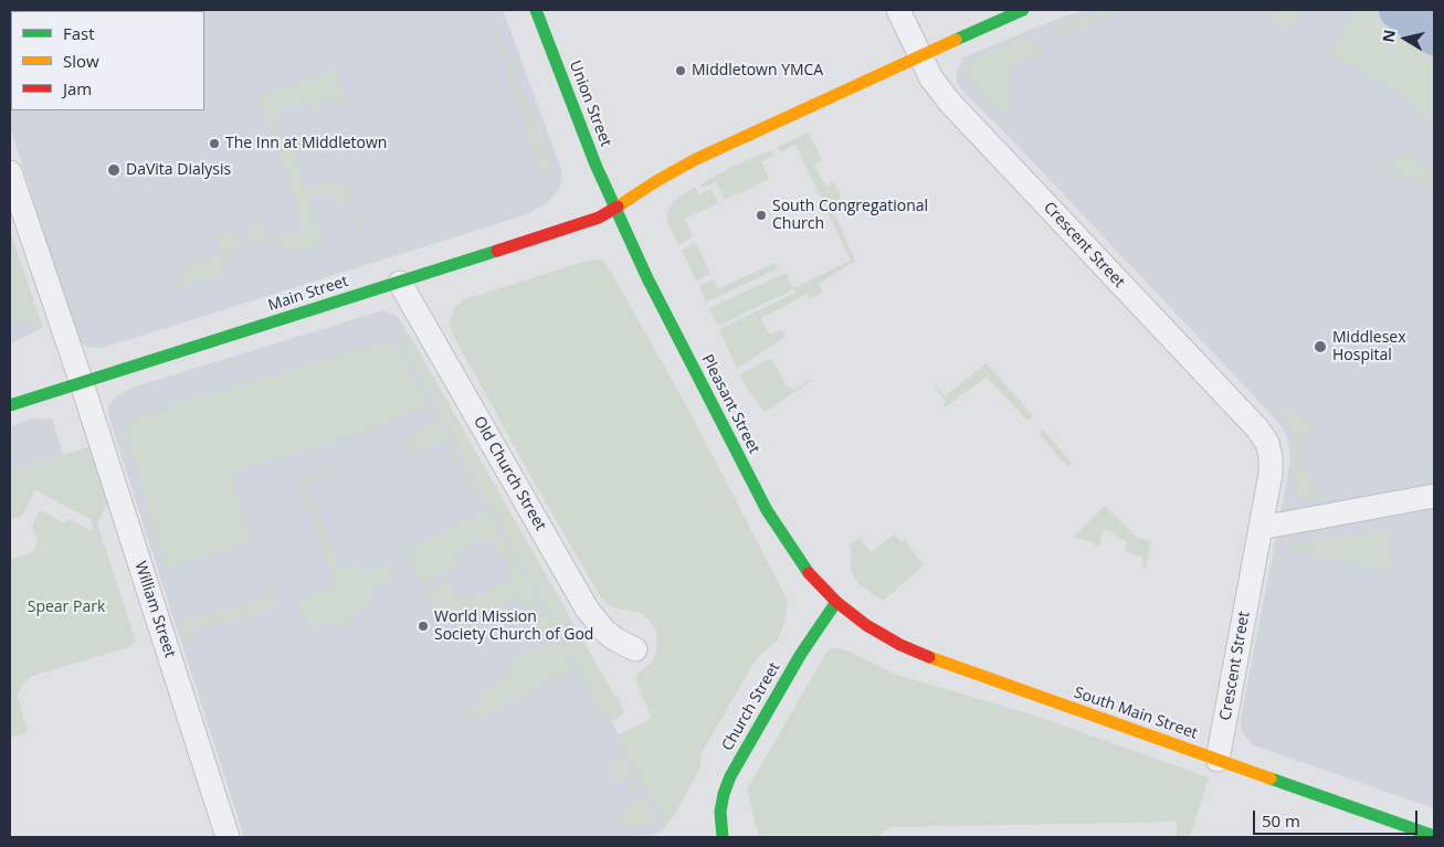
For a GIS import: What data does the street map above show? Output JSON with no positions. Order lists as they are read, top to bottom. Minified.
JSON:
{"streets":{"street":["Union Street","Crescent Street","Main Street","Pleasant Street","Old Church Street","William Street","Church Street","South Main Street"]},"crossings":[["Union Street","Main Street"],["Union Street","Pleasant Street"],["Crescent Street","South Main Street"],["Main Street","Pleasant Street"],["Main Street","Old Church Street"],["Main Street","William Street"],["Pleasant Street","Church Street"],["Pleasant Street","South Main Street"],["Church Street","South Main Street"]],"parks":["Spear Park"],"places":["Middletown YMCA","The Inn at Middletown","DaVita Dialysis","South Congregational Church","Middlesex Hospital","World Mission Society Church of God"],"legend":["Fast","Slow","Jam"],"scale_bar":"50 m","north":"left"}
